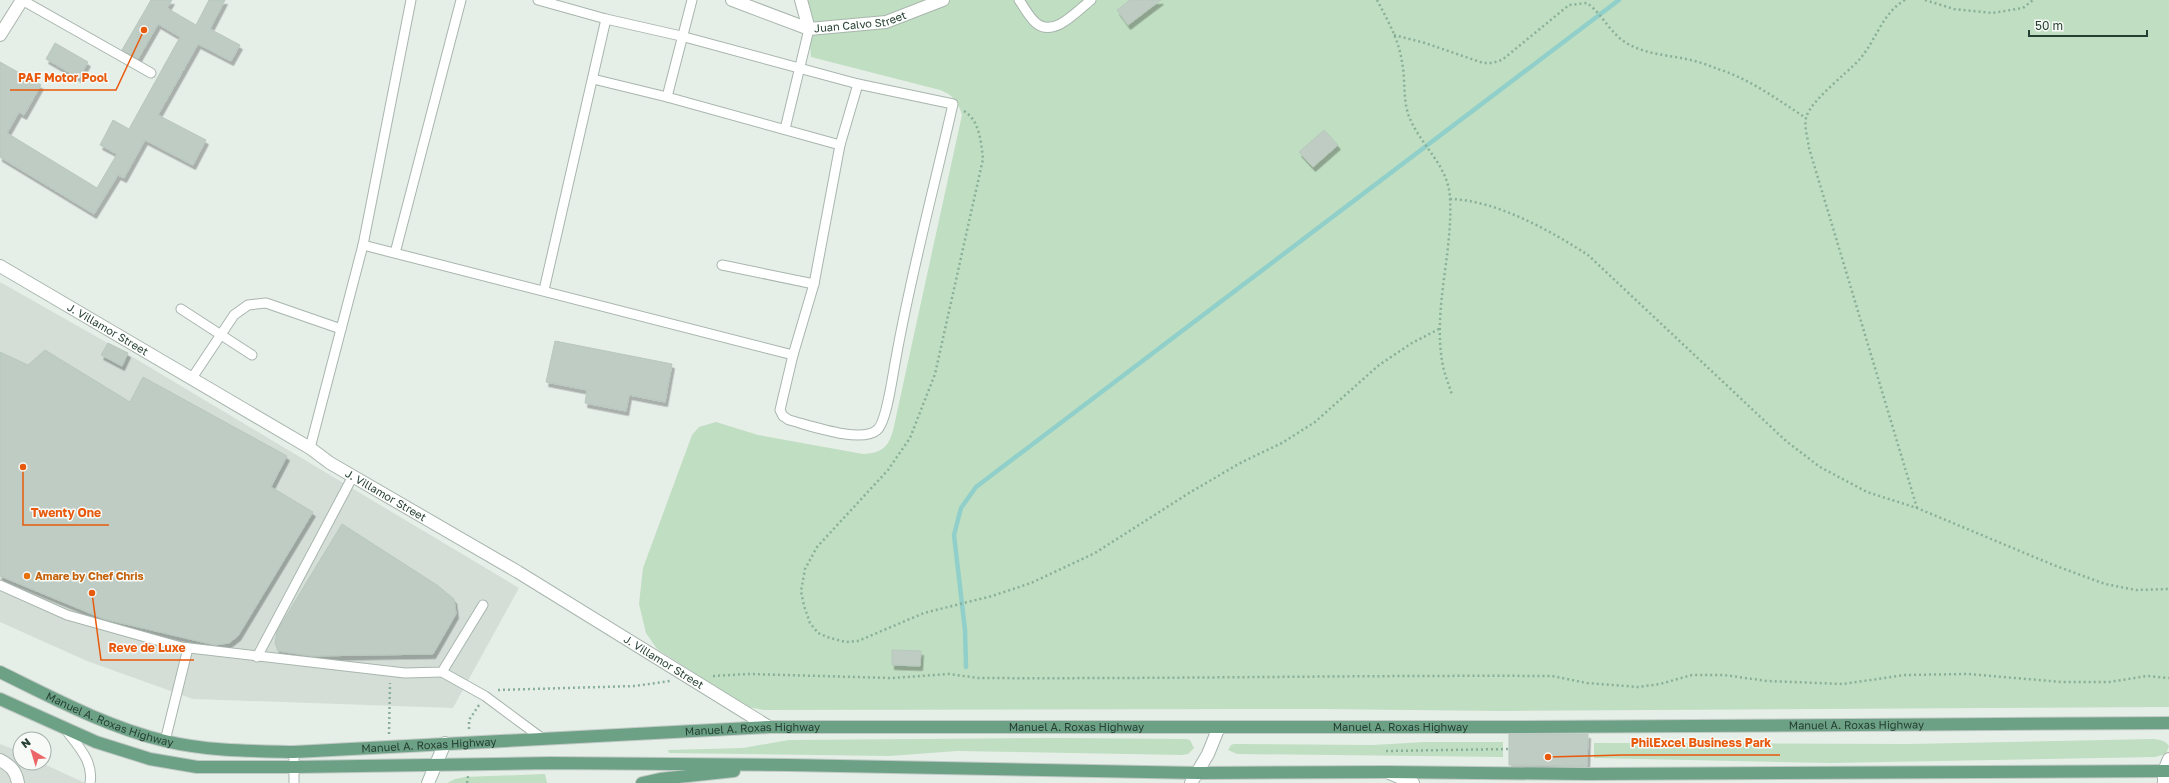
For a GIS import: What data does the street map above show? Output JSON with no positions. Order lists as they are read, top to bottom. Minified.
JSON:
{"streets":{"main road":["Manuel A. Roxas Highway"],"street":["Juan Calvo Street","J. Villamor Street"]},"crossings":[["J. Villamor Street","Manuel A. Roxas Highway"]],"places":["PAF Motor Pool","Twenty One","Amare by Chef Chris","Reve de Luxe","PhilExcel Business Park"],"scale_bar":"50 m","north":"top left"}
